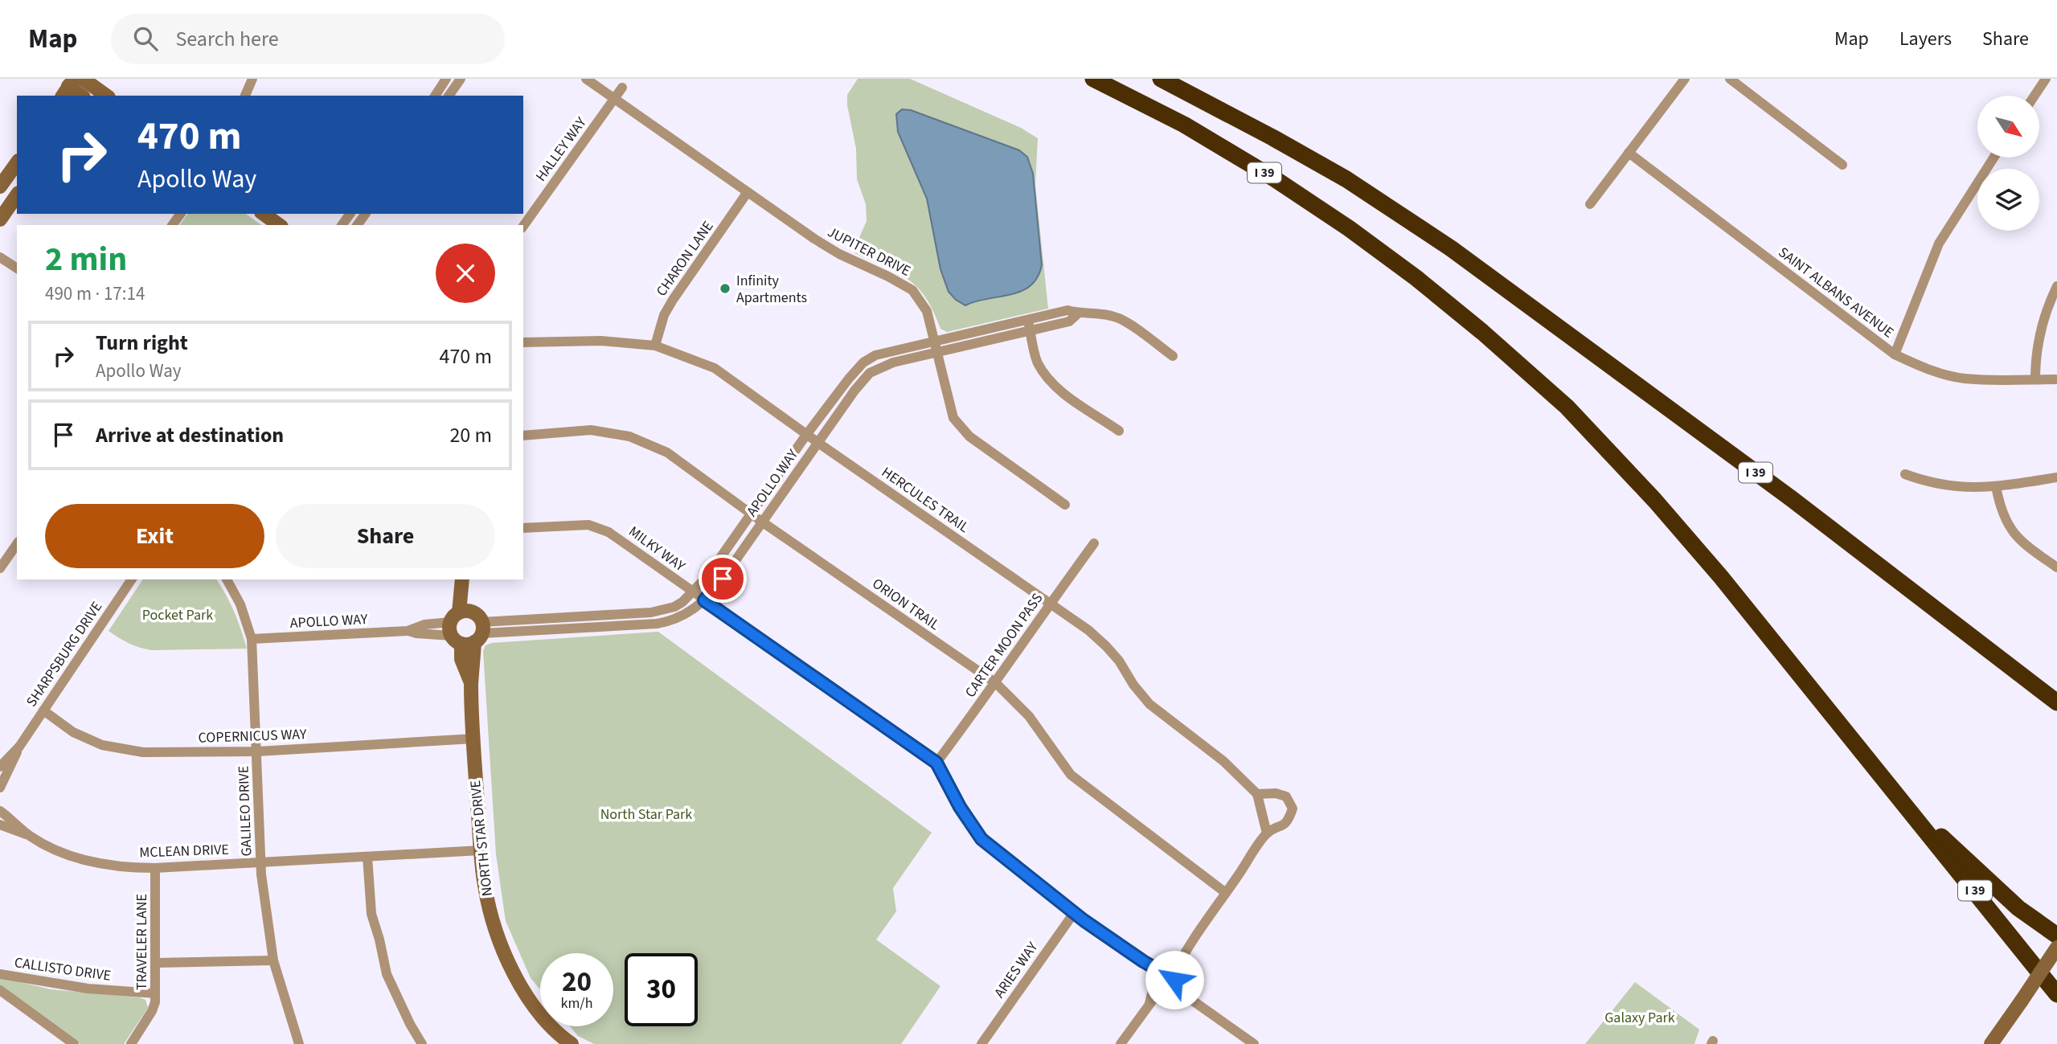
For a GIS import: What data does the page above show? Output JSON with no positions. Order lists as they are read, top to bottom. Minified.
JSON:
{"streets":{"highway":["I 39"],"street":["HALLEY WAY","JUPITER DRIVE","CHARON LANE","SAINT ALBANS AVENUE","APOLLO WAY","HERCULES TRAIL","MILKY WAY","ORION TRAIL","CARTER MOON PASS","SHARPSBURG DRIVE","COPERNICUS WAY","GALILEO DRIVE","NORTH STAR DRIVE","MCLEAN DRIVE","TRAVELER LANE","CALLISTO DRIVE","ARIES WAY"]},"crossings":[["HALLEY WAY","JUPITER DRIVE"],["JUPITER DRIVE","CHARON LANE"],["JUPITER DRIVE","APOLLO WAY"],["CHARON LANE","HERCULES TRAIL"],["APOLLO WAY","HERCULES TRAIL"],["APOLLO WAY","MILKY WAY"],["APOLLO WAY","ORION TRAIL"],["APOLLO WAY","GALILEO DRIVE"],["APOLLO WAY","NORTH STAR DRIVE"],["HERCULES TRAIL","CARTER MOON PASS"],["MILKY WAY","CARTER MOON PASS"],["MILKY WAY","ARIES WAY"],["ORION TRAIL","CARTER MOON PASS"],["SHARPSBURG DRIVE","COPERNICUS WAY"],["COPERNICUS WAY","GALILEO DRIVE"],["COPERNICUS WAY","NORTH STAR DRIVE"],["GALILEO DRIVE","MCLEAN DRIVE"],["NORTH STAR DRIVE","MCLEAN DRIVE"],["MCLEAN DRIVE","TRAVELER LANE"],["TRAVELER LANE","CALLISTO DRIVE"]],"parks":["Pocket Park","North Star Park","Galaxy Park"],"places":["Infinity Apartments"],"north":"bottom right","page":{"header":"Map","search":"Search here","nav":["Map","Layers","Share"],"turn":["470 m","Apollo Way"],"heading":["2 min","490 m · 17:14"],"list":[{"name":"Turn right","note":"Apollo Way","value":"470 m"},{"name":"Arrive at destination","value":"20 m"}],"buttons":["Exit","Share"],"speed":"20 km/h","limit":"30"}}
